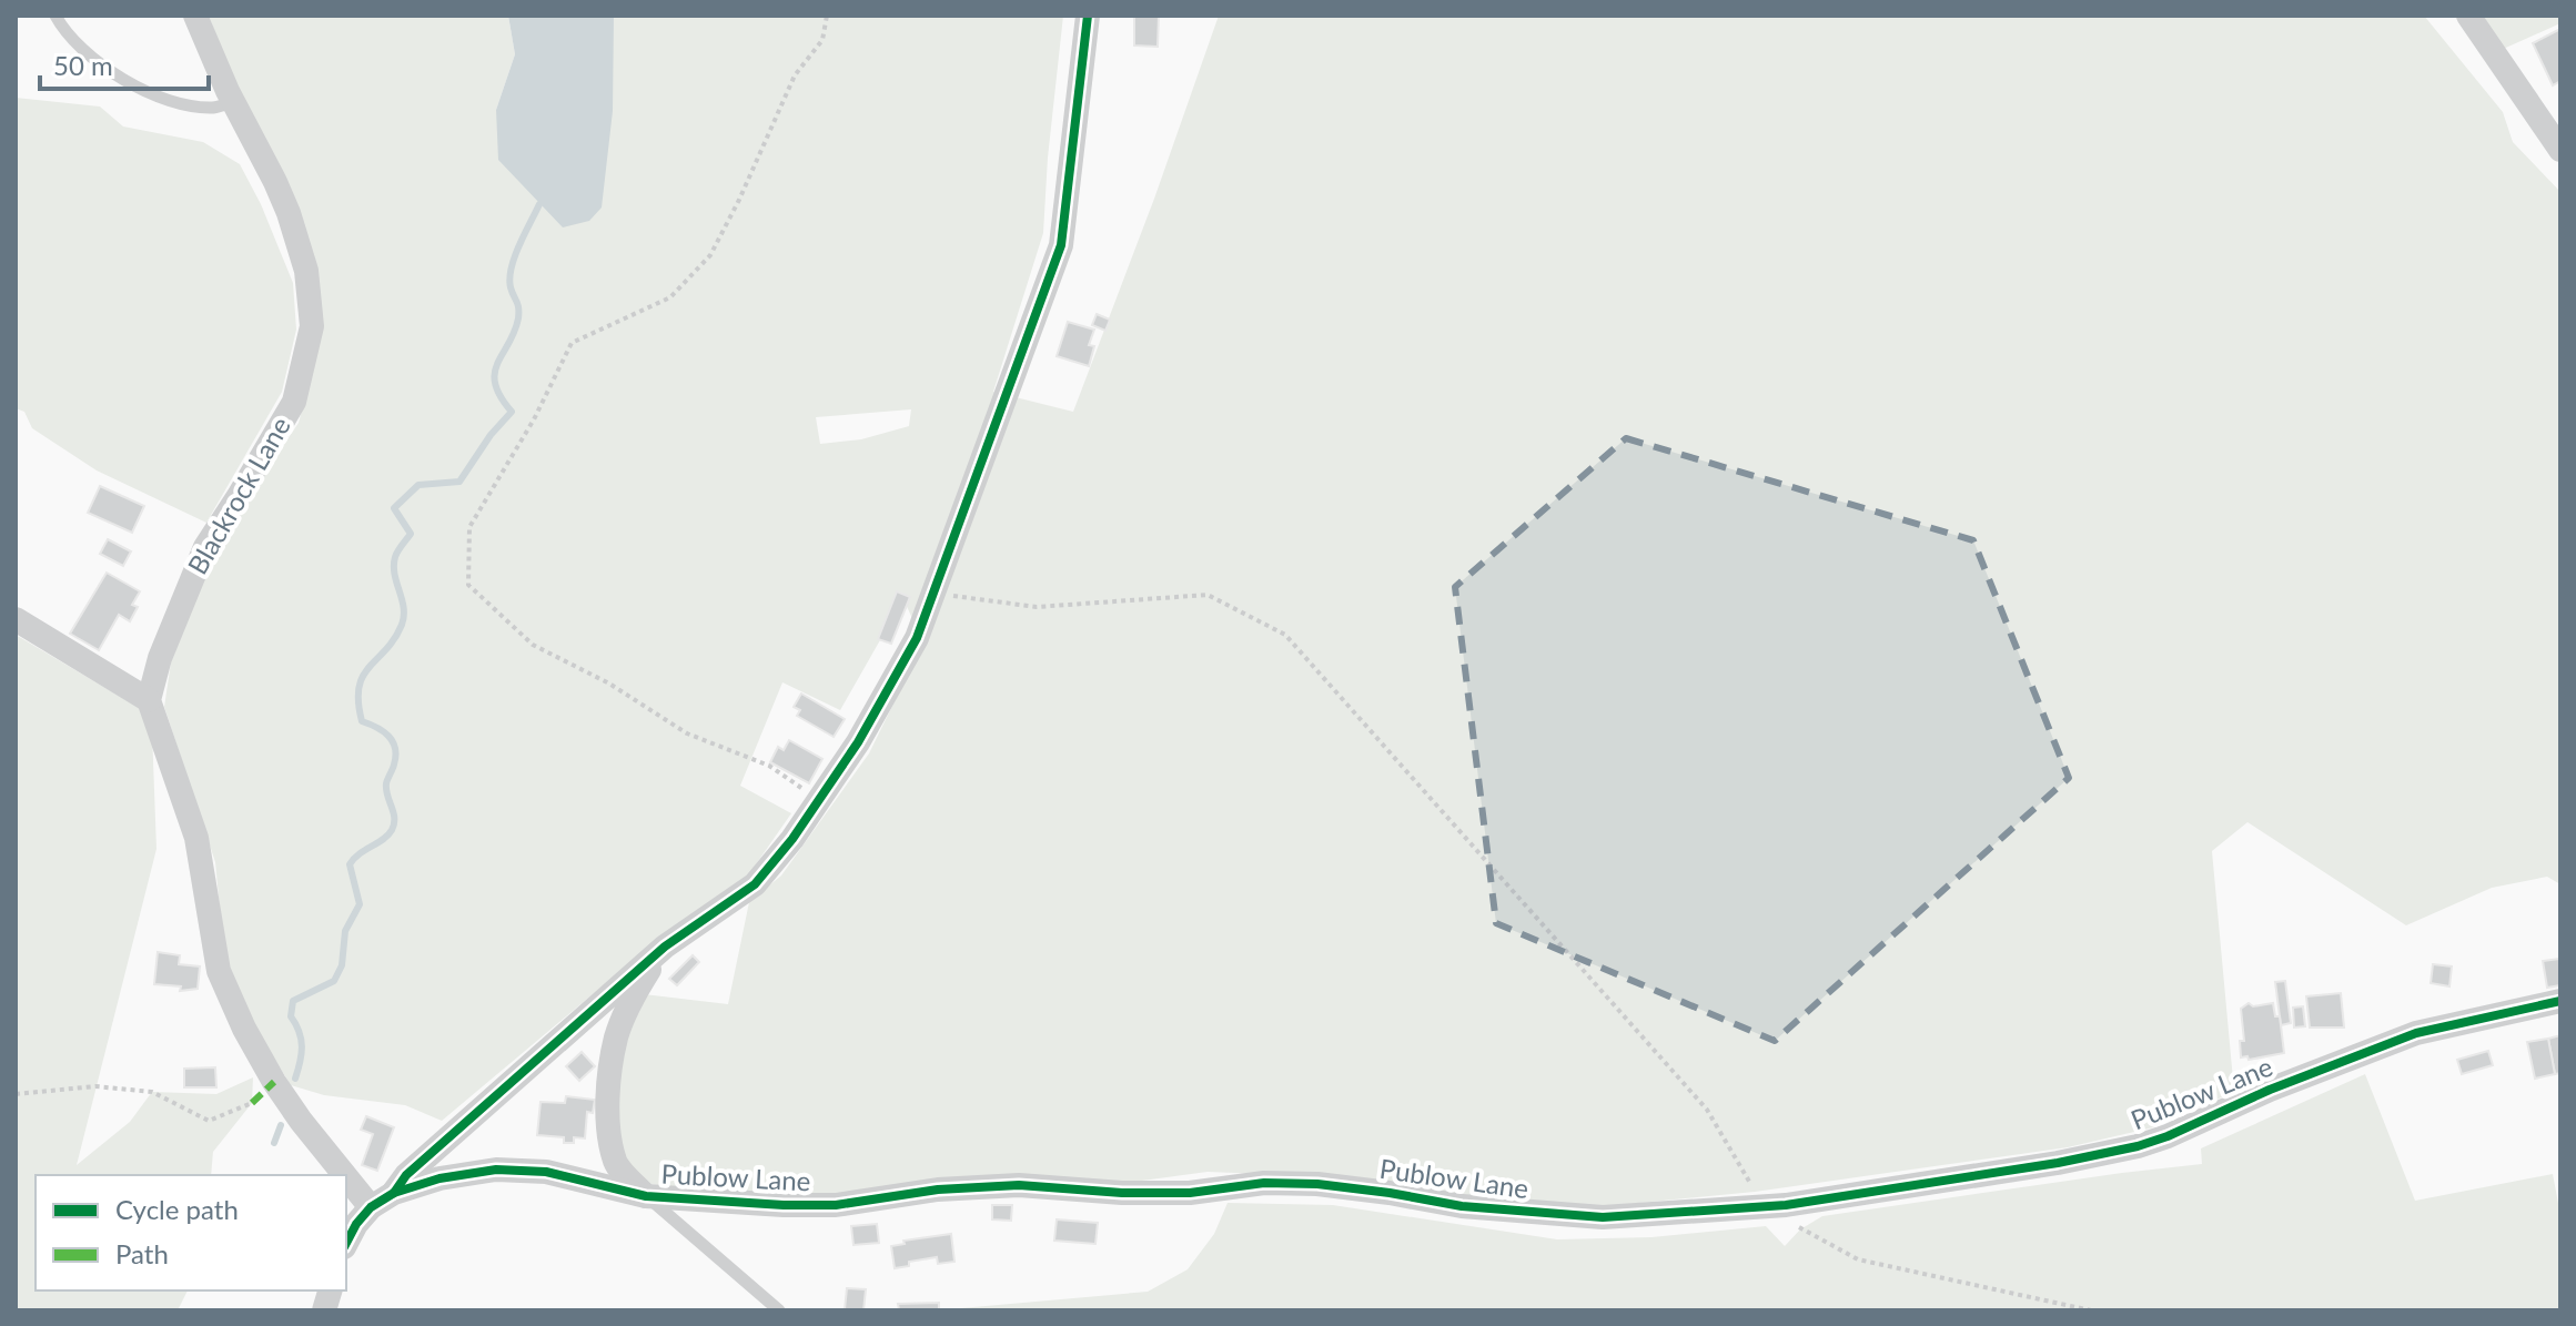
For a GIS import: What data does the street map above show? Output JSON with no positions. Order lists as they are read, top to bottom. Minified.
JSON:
{"streets":{"street":["Blackrock Lane","Publow Lane"]},"legend":["Cycle path","Path"],"scale_bar":"50 m"}
